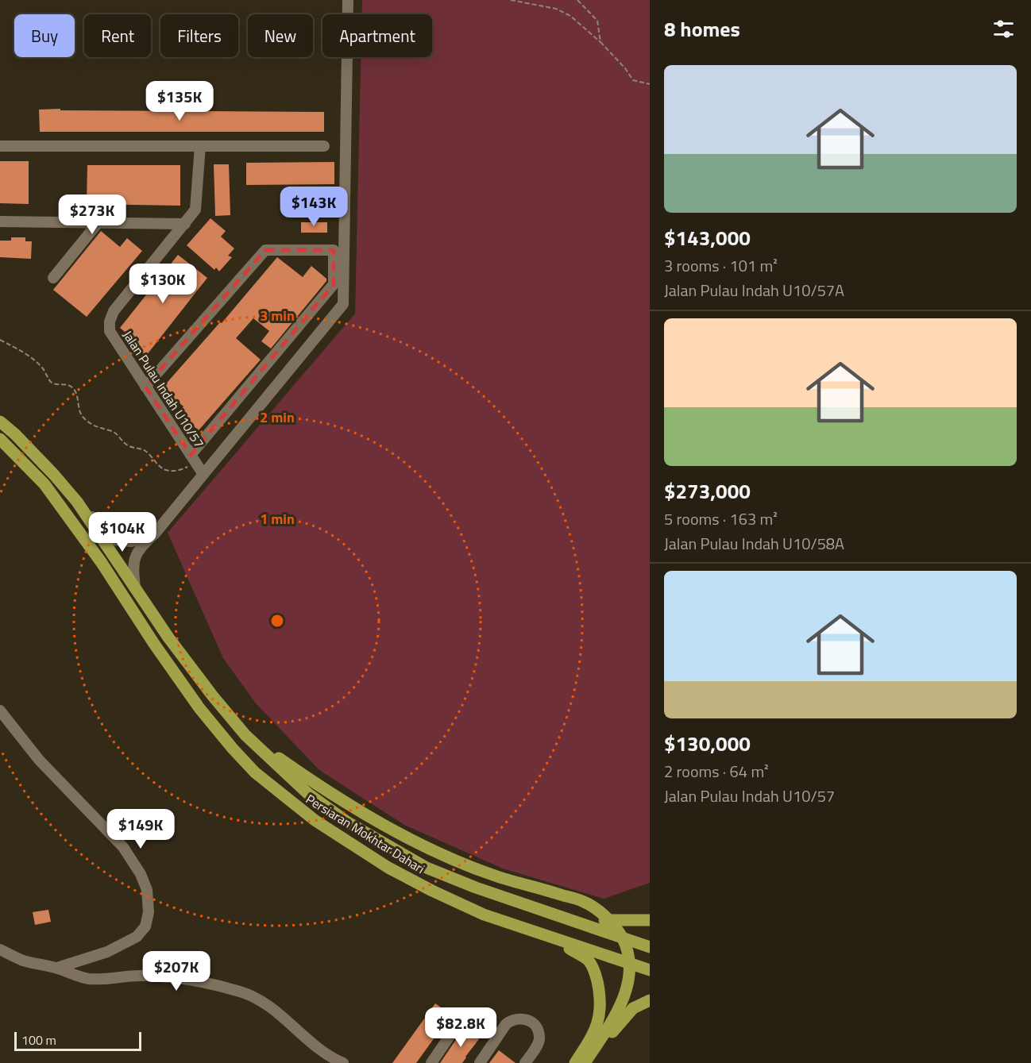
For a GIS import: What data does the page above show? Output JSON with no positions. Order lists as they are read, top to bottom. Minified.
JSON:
{"streets":{"main road":["Persiaran Mokhtar Dahari"],"street":["Jalan Pulau Indah U10/57"]},"scale_bar":"100 m","page":{"heading":"8 homes","chip":["Buy","Rent","Filters","New","Apartment"],"list":[{"name":"$143,000","note":"3 rooms · 101 m² · Jalan Pulau Indah U10/57A"},{"name":"$273,000","note":"5 rooms · 163 m² · Jalan Pulau Indah U10/58A"},{"name":"$130,000","note":"2 rooms · 64 m² · Jalan Pulau Indah U10/57"}],"price":["$135K","$143K","$273K","$130K","$104K","$149K","$207K","$82.8K"],"scale":"100 m"},"rings":["3 min","2 min","1 min"]}
